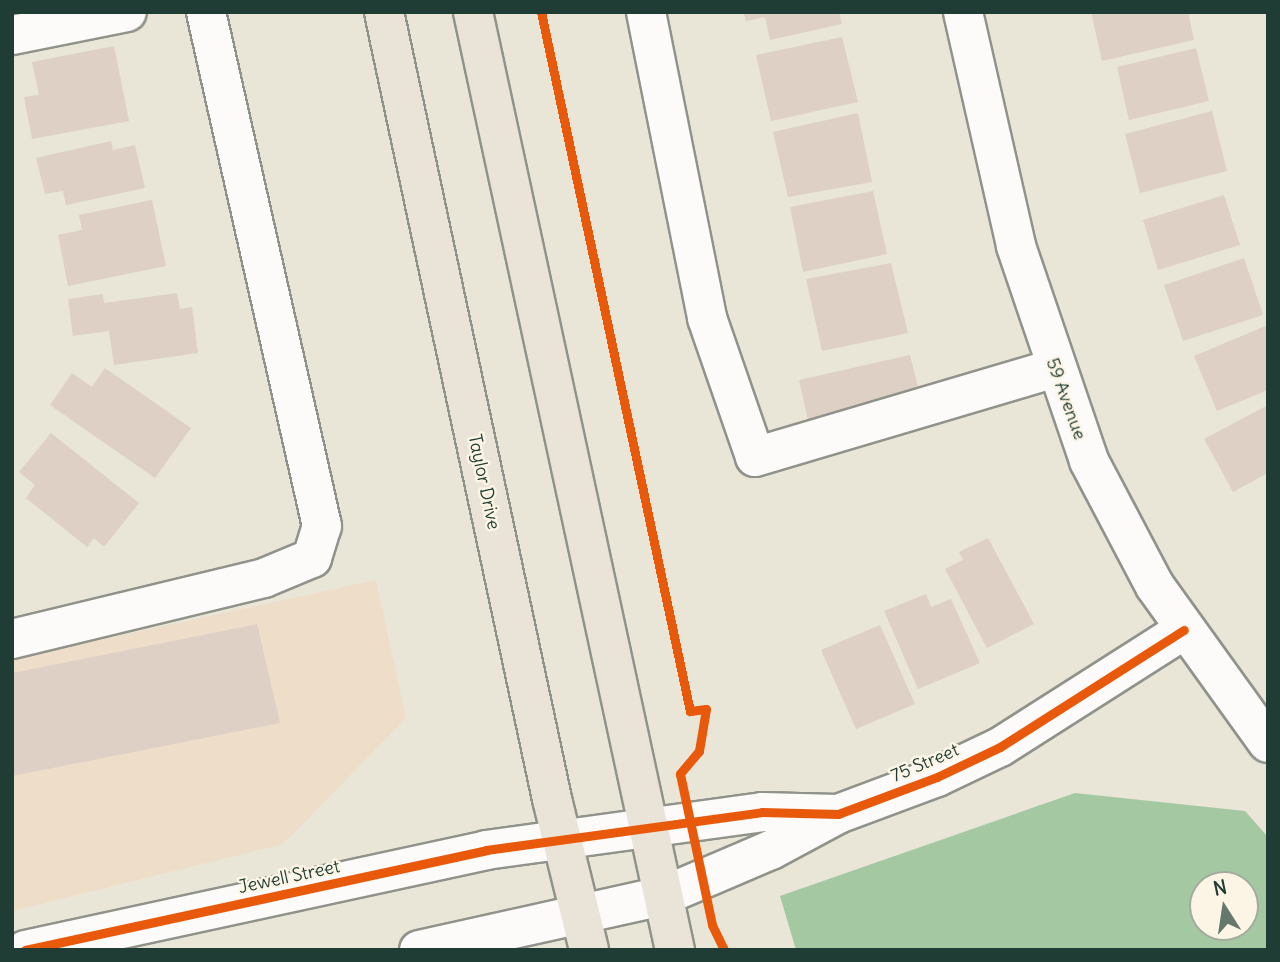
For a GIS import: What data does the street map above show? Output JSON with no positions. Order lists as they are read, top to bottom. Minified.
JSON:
{"streets":{"main road":["Taylor Drive"],"street":["59 Avenue","75 Street","Jewell Street"]},"crossings":[["59 Avenue","75 Street"],["Taylor Drive","Jewell Street"],["75 Street","Jewell Street"]],"north":"top"}
